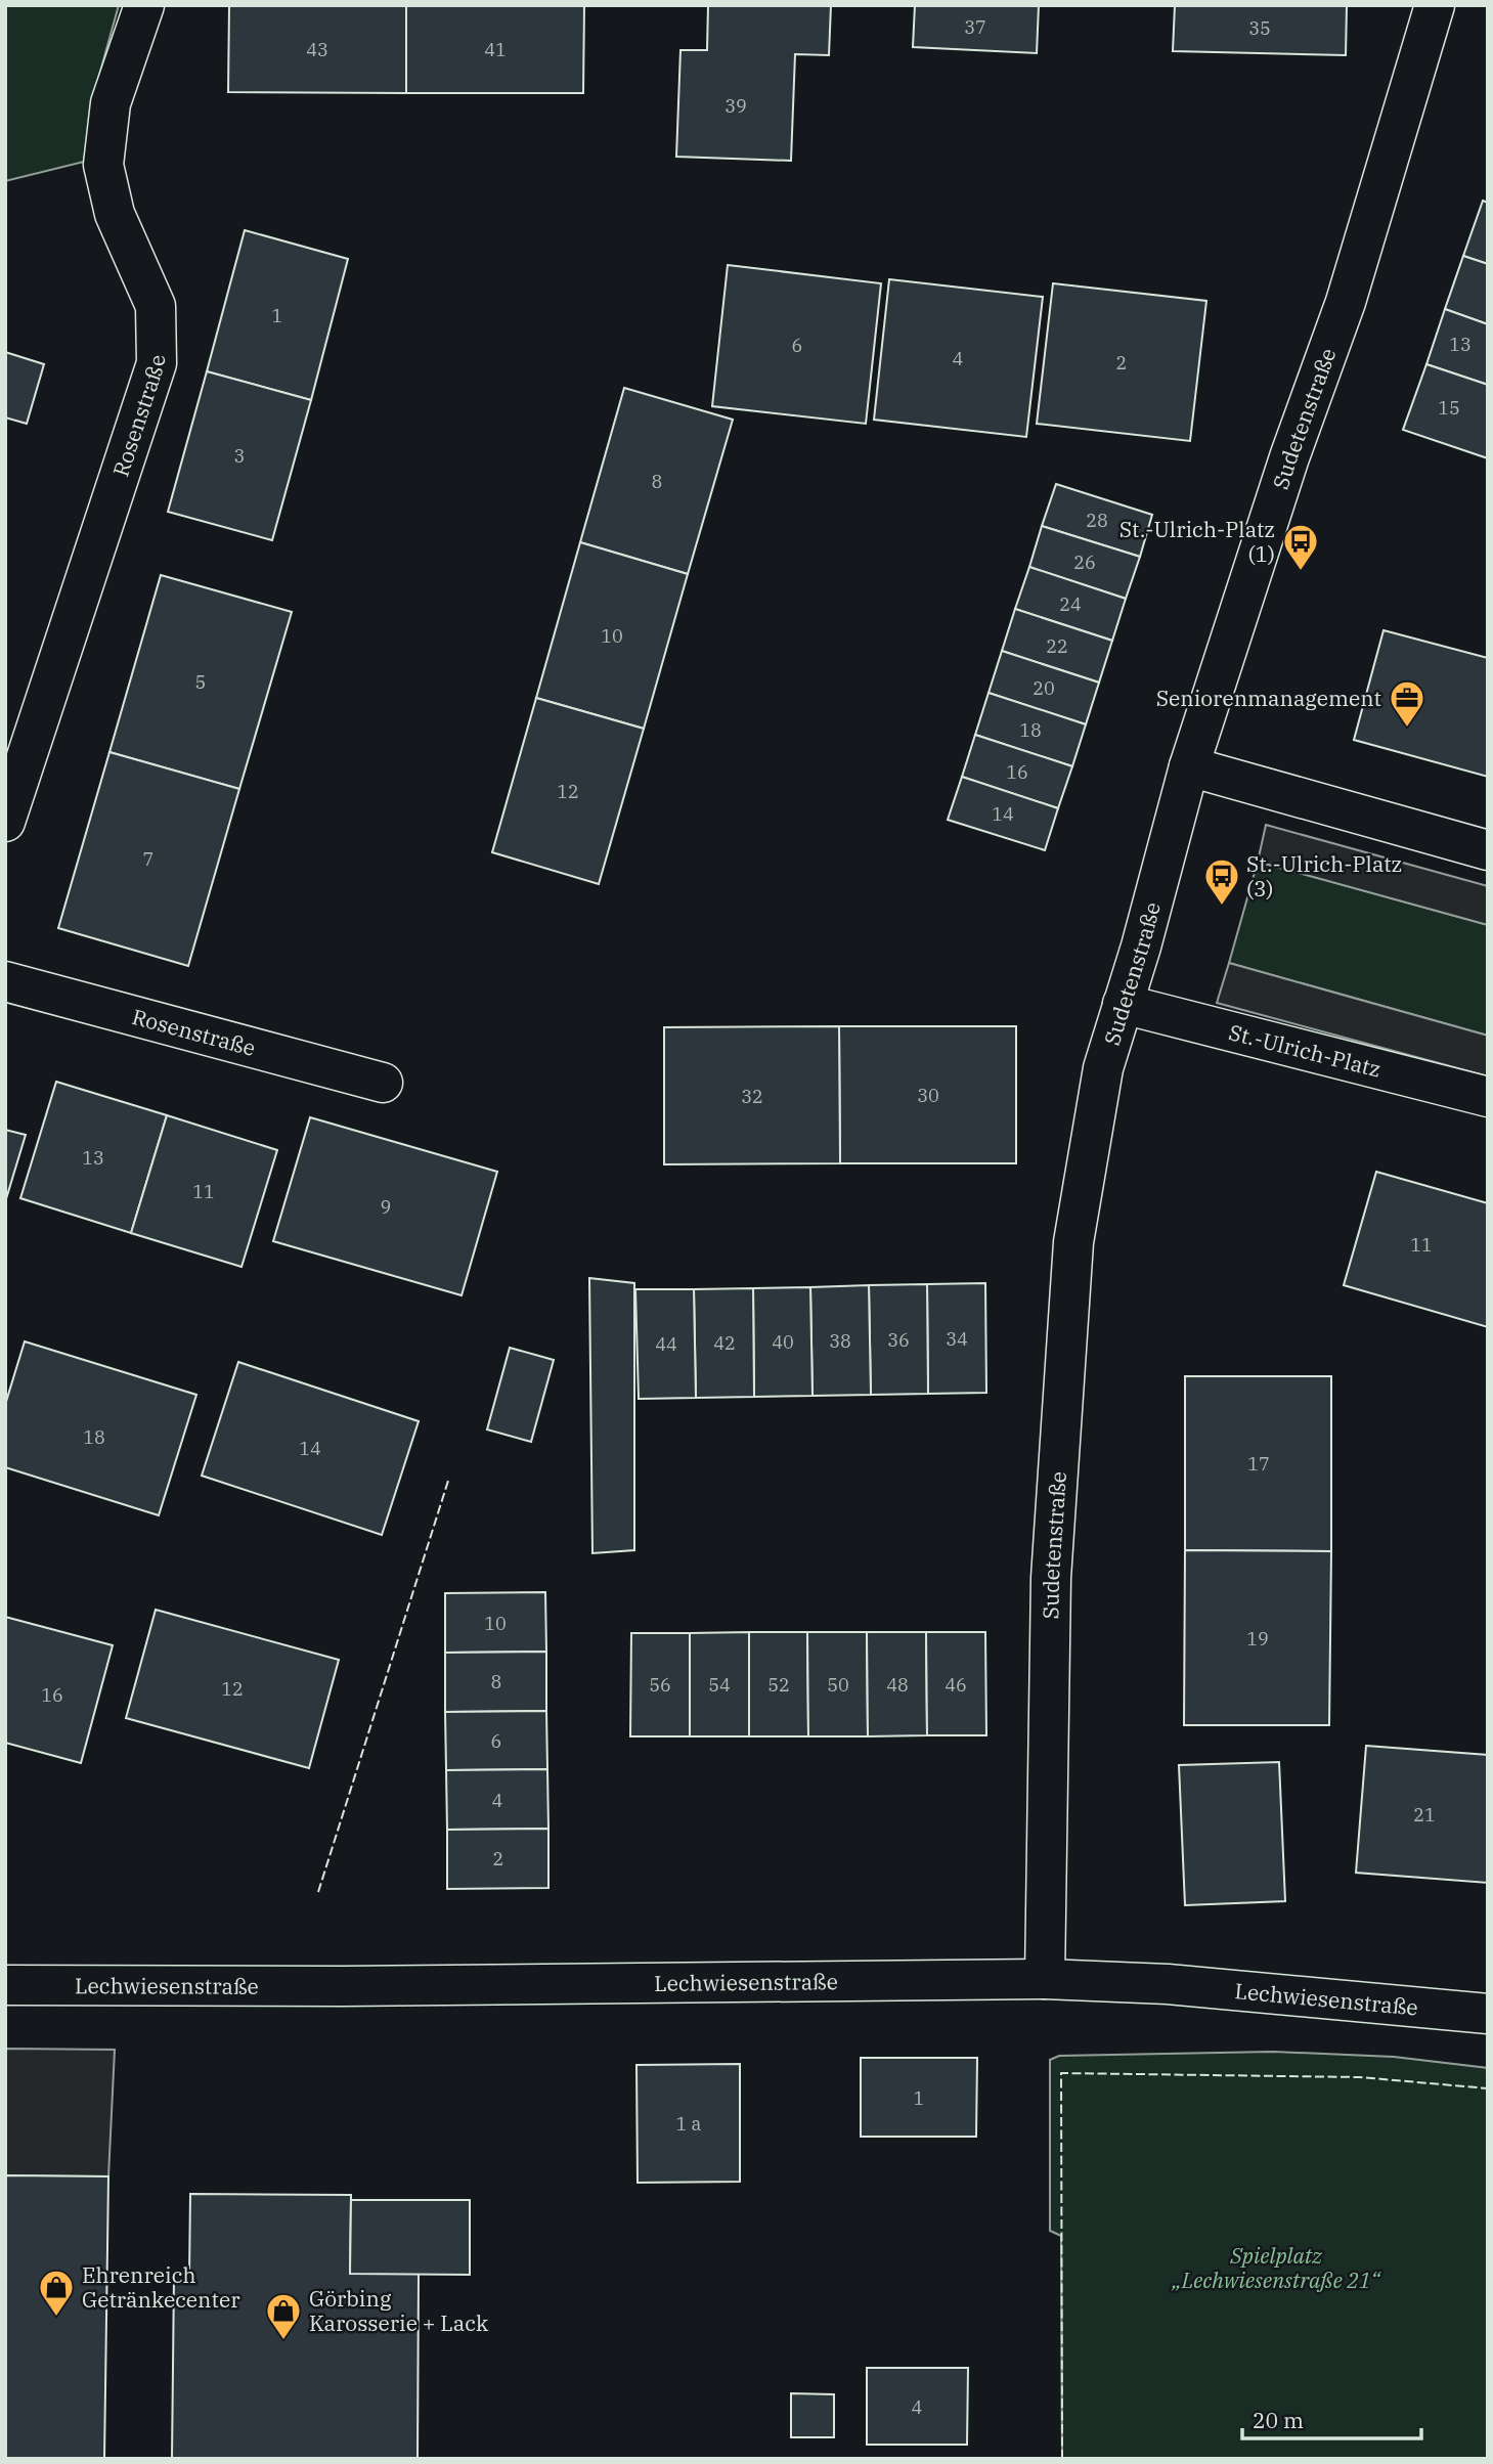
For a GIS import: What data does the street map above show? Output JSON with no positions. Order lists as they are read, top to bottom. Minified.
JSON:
{"streets":{"street":["Rosenstraße","Sudetenstraße","St.-Ulrich-Platz","Lechwiesenstraße"]},"crossings":[["Sudetenstraße","St.-Ulrich-Platz"],["Sudetenstraße","Lechwiesenstraße"]],"parks":["Spielplatz „Lechwiesenstraße 21“"],"places":{"bus stop":["St.-Ulrich-Platz (1)","St.-Ulrich-Platz (3)"],"office":["Seniorenmanagement"],"shop":["Ehrenreich Getränkecenter","Görbing Karosserie + Lack"]},"house_numbers":["37","35","43","41","39","1","13","6","4","2","15","3","8","28","26","24","10","22","5","20","18","16","12","14","7","30","32","13","11","9","11","34","36","38","40","42","44","18","14","17","10","19","8","56","54","52","50","48","46","12","16","6","4","21","2","1","1 a","4"],"scale_bar":"20 m"}
